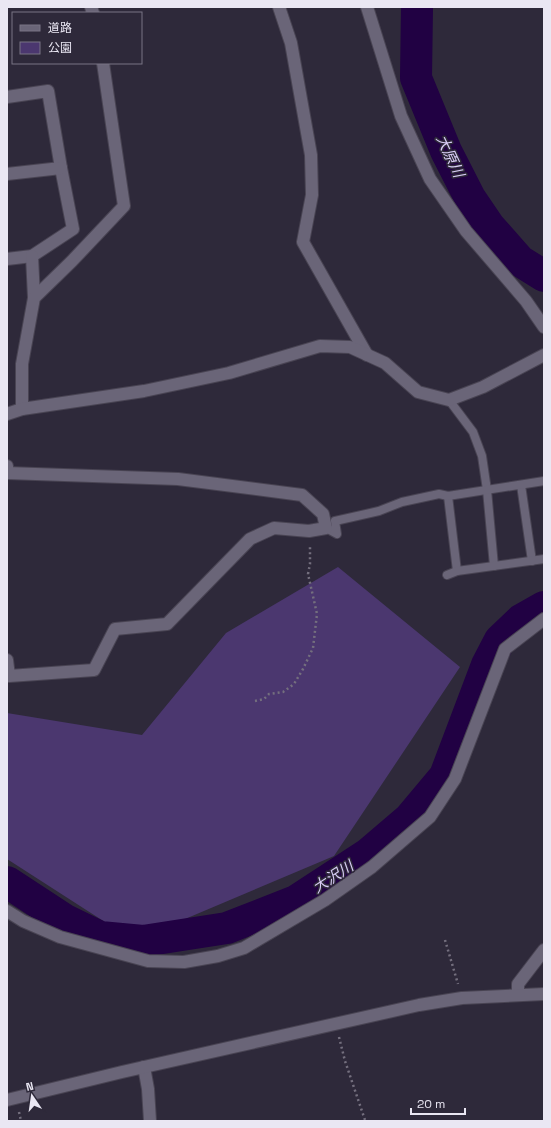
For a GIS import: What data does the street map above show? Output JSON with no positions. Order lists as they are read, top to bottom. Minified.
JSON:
{"water":["大原川","大沢川"],"legend":["道路","公園"],"scale_bar":"20 m","north":"top"}
